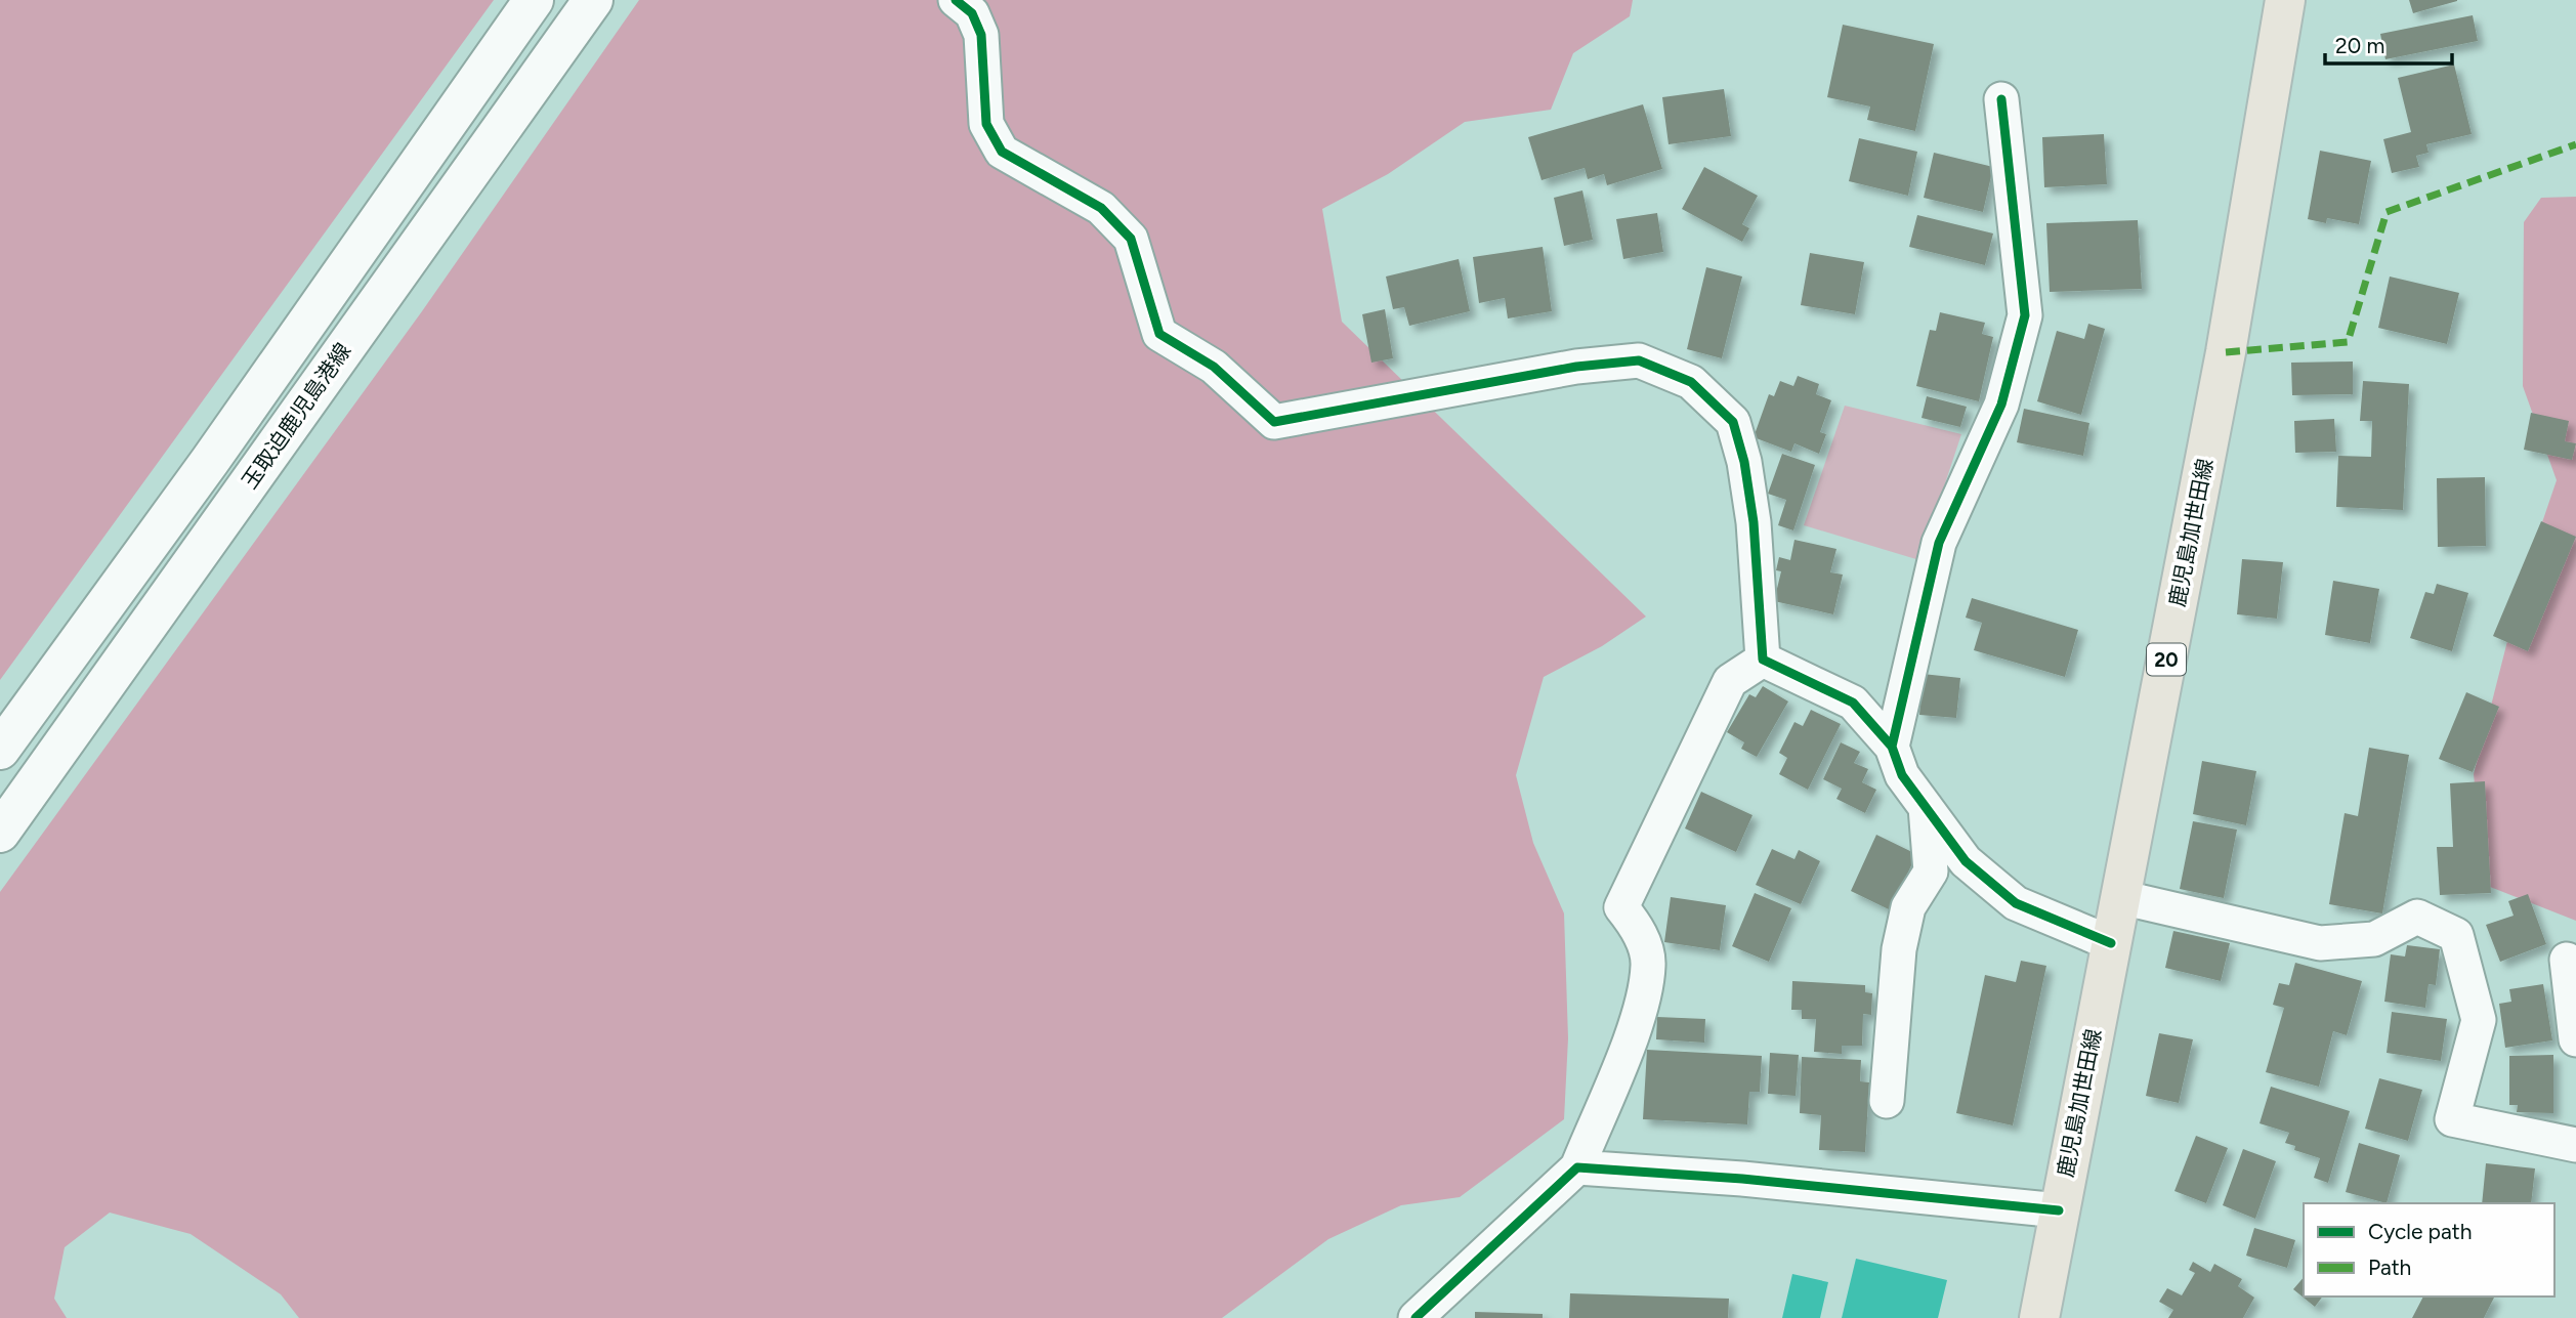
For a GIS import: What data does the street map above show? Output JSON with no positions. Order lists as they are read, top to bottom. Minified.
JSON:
{"streets":{"main road":["玉取迫鹿児島港線","鹿児島加世田線","20"]},"legend":["Cycle path","Path"],"scale_bar":"20 m"}
